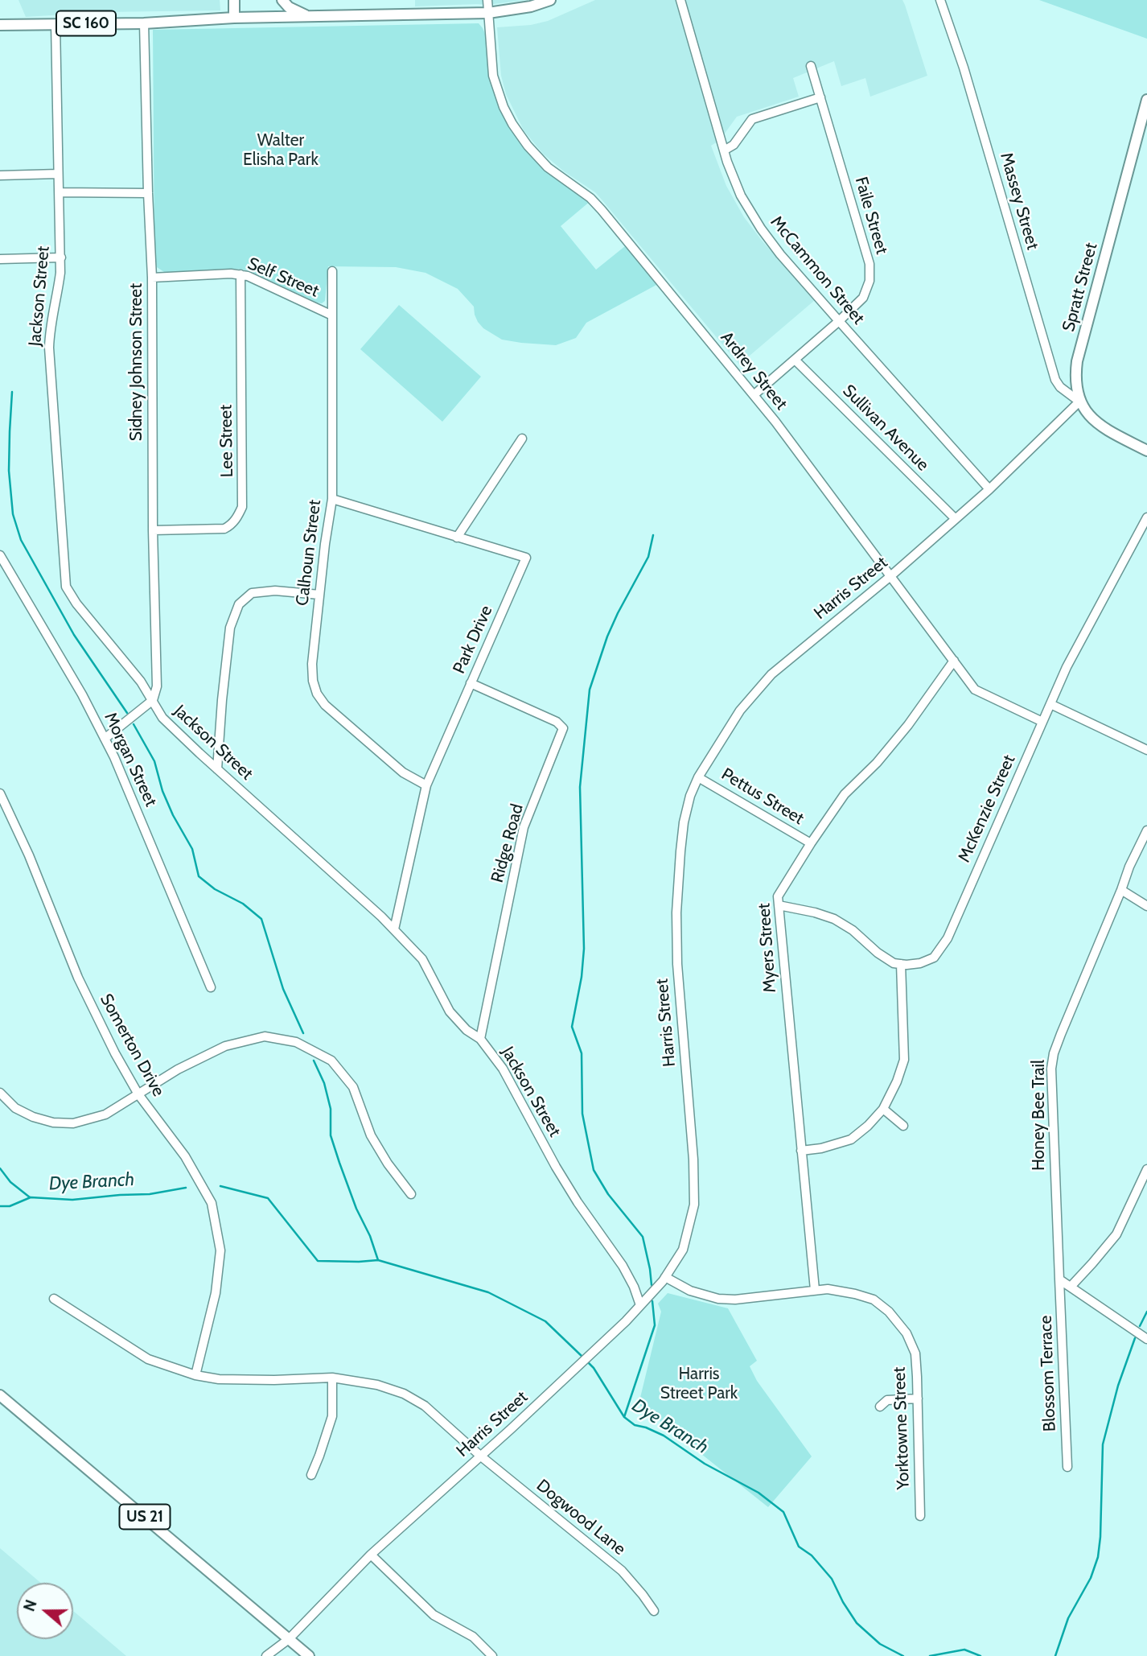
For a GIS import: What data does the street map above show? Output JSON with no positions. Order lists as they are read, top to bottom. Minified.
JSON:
{"streets":{"main road":["SC 160","Spratt Street","US 21"],"street":["Massey Street","Faile Street","McCammon Street","Self Street","Jackson Street","Sidney Johnson Street","Ardrey Street","Sullivan Avenue","Lee Street","Calhoun Street","Harris Street","Park Drive","Morgan Street","Pettus Street","McKenzie Street","Ridge Road","Myers Street","Somerton Drive","Honey Bee Trail","Blossom Terrace","Yorktowne Street","Dogwood Lane"]},"crossings":[["SC 160","Jackson Street"],["SC 160","Sidney Johnson Street"],["Massey Street","Spratt Street"],["Massey Street","Harris Street"],["Faile Street","McCammon Street"],["Faile Street","Ardrey Street"],["Faile Street","Sullivan Avenue"],["McCammon Street","Harris Street"],["Self Street","Sidney Johnson Street"],["Self Street","Lee Street"],["Self Street","Calhoun Street"],["Spratt Street","Harris Street"],["Jackson Street","Sidney Johnson Street"],["Jackson Street","Harris Street"],["Jackson Street","Park Drive"],["Jackson Street","Ridge Road"],["Sidney Johnson Street","Lee Street"],["Ardrey Street","Harris Street"],["Ardrey Street","McKenzie Street"],["Ardrey Street","Myers Street"],["Sullivan Avenue","Harris Street"],["Calhoun Street","Park Drive"],["Harris Street","Pettus Street"],["Harris Street","Yorktowne Street"],["Harris Street","US 21"],["Harris Street","Dogwood Lane"],["Park Drive","Ridge Road"],["Pettus Street","Myers Street"],["Myers Street","Yorktowne Street"],["Somerton Drive","Dogwood Lane"],["Honey Bee Trail","Blossom Terrace"]],"water":["Dye Branch"],"parks":["Walter Elisha Park","Harris Street Park"],"north":"left"}
